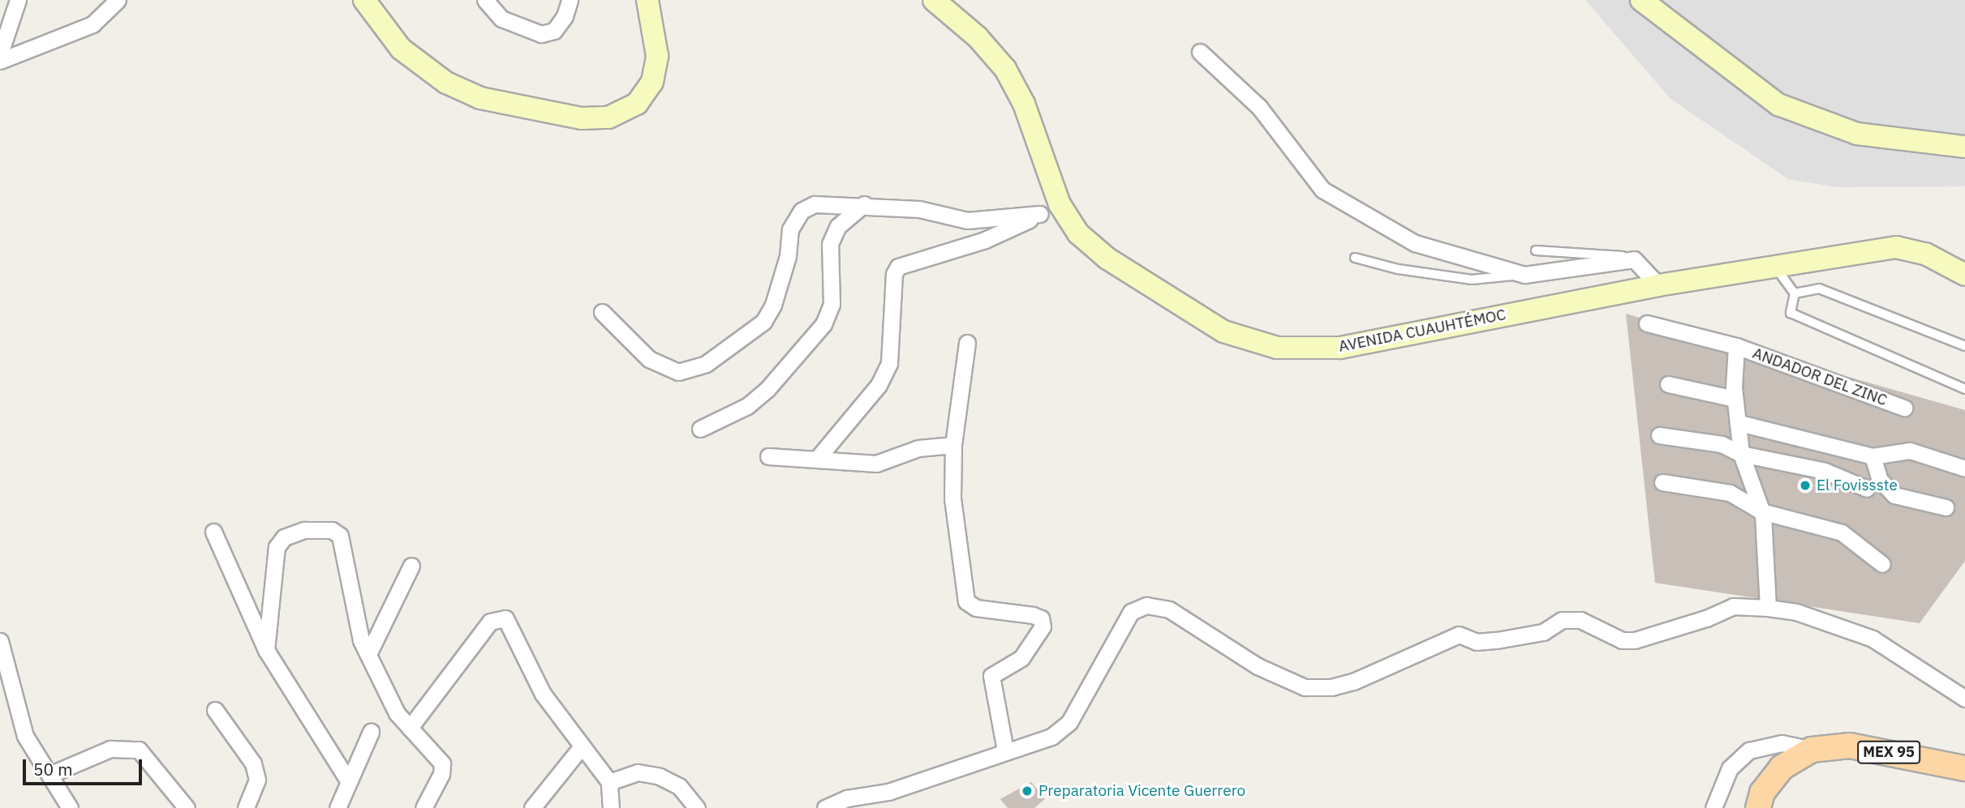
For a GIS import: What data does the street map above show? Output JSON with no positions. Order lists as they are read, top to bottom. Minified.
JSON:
{"streets":{"main road":["AVENIDA CUAUHTÉMOC","MEX 95"],"street":["ANDADOR DEL ZINC"]},"places":["El Fovissste","Preparatoria Vicente Guerrero"],"scale_bar":"50 m"}
